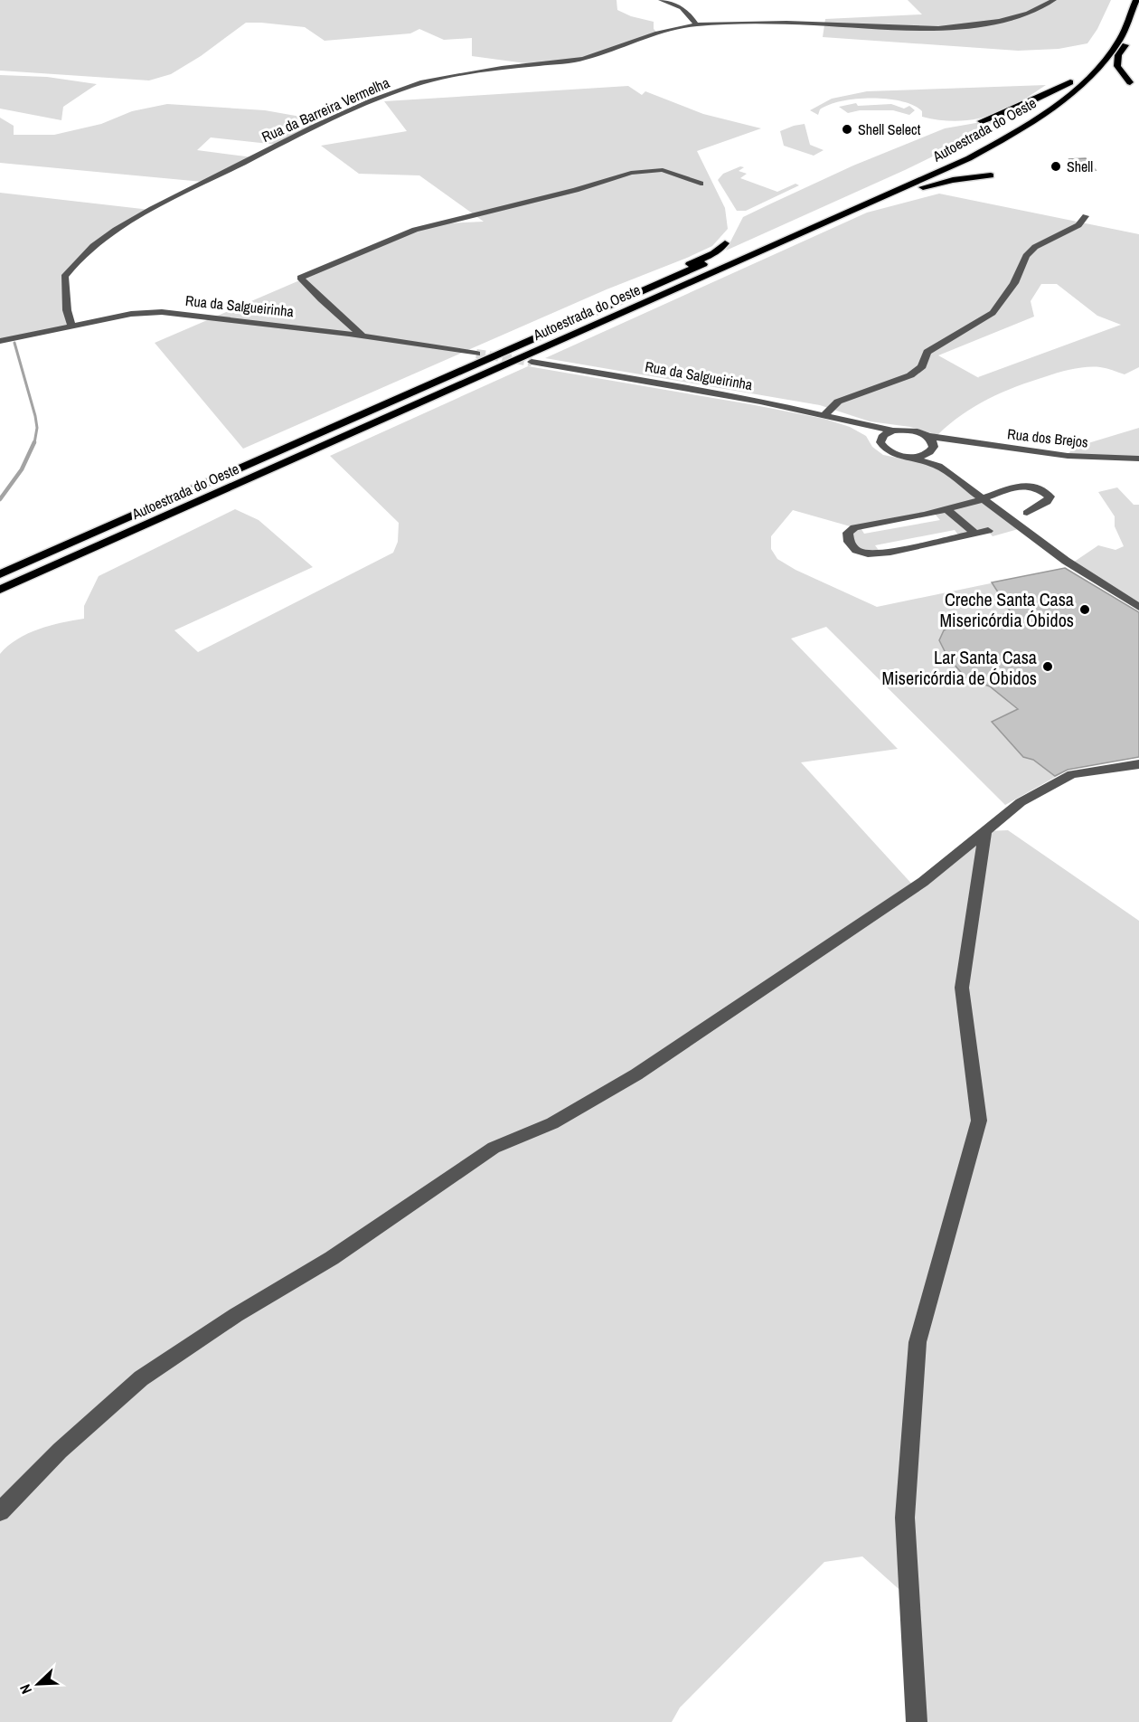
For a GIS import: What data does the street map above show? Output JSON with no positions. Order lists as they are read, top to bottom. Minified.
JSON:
{"streets":{"highway":["Autoestrada do Oeste"],"street":["Rua da Barreira Vermelha","Rua da Salgueirinha","Rua dos Brejos"]},"crossings":[["Rua da Barreira Vermelha","Rua da Salgueirinha"],["Rua da Salgueirinha","Rua dos Brejos"]],"places":["Shell Select","Shell","Creche Santa Casa Misericórdia Óbidos","Lar Santa Casa Misericórdia de Óbidos"],"north":"bottom left"}
